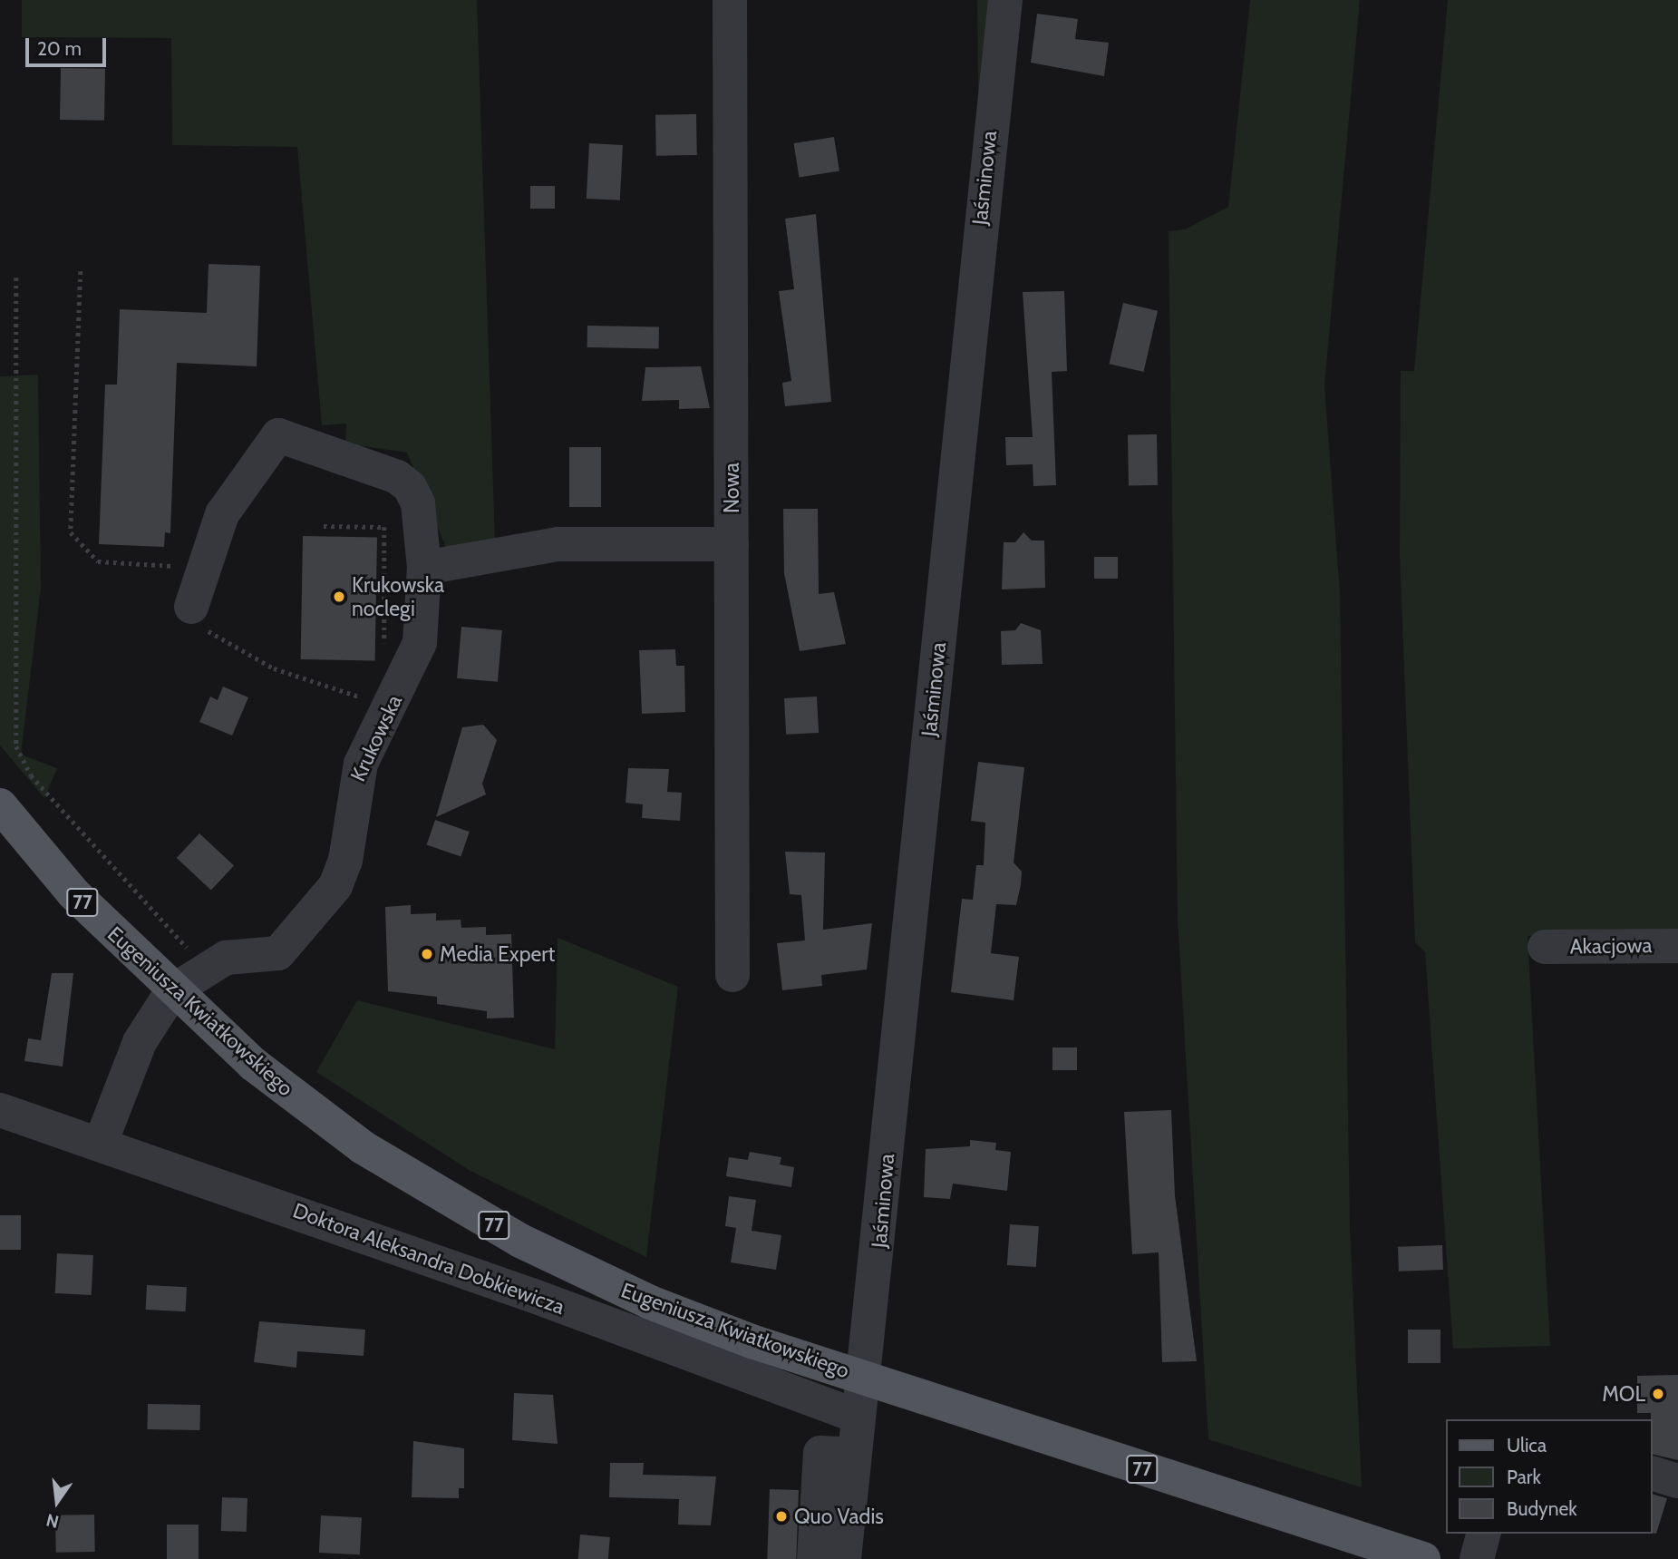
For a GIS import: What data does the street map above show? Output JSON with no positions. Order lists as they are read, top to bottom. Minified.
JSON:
{"streets":{"main road":["77","Eugeniusza Kwiatkowskiego"],"street":["Jaśminowa","Nowa","Krukowska","Akacjowa","Doktora Aleksandra Dobkiewicza"]},"crossings":[["Jaśminowa","Eugeniusza Kwiatkowskiego"],["Jaśminowa","Doktora Aleksandra Dobkiewicza"],["Krukowska","Eugeniusza Kwiatkowskiego"],["Krukowska","Doktora Aleksandra Dobkiewicza"]],"places":["Krukowska noclegi","Media Expert","MOL","Quo Vadis"],"legend":["Ulica","Park","Budynek"],"scale_bar":"20 m","north":"bottom"}
